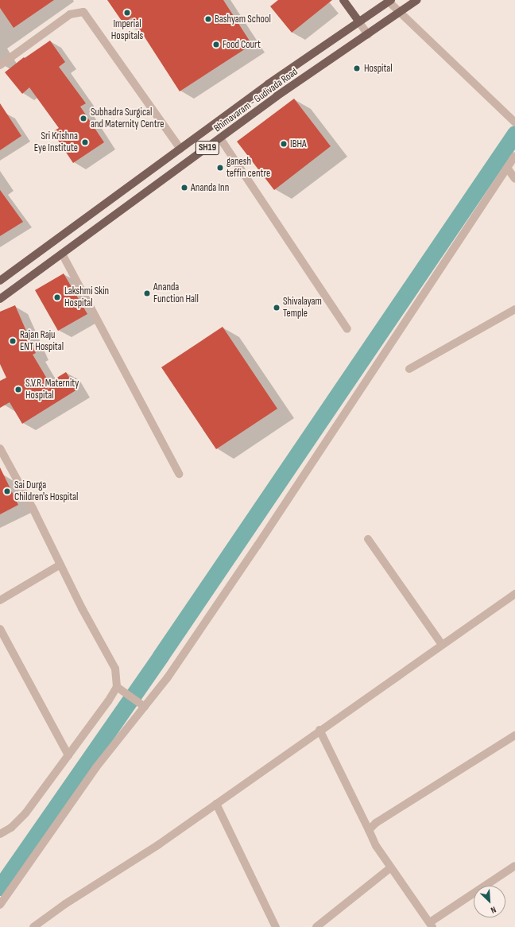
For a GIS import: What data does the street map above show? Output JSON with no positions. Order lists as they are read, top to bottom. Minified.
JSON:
{"streets":{"main road":["Bhimavaram - Gudivada Road","SH19"]},"places":["Imperial Hospitals","Bashyam School","Food Court","Hospital","Subhadra Surgical and Maternity Centre","Sri Krishna Eye Institute","IBHA","ganesh teffin centre","Ananda Inn","Ananda Function Hall","Lakshmi Skin Hospital","Shivalayam Temple","Rajan Raju ENT Hospital","S.V.R. Maternity Hospital","Sai Durga Children's Hospital"],"north":"bottom right"}
